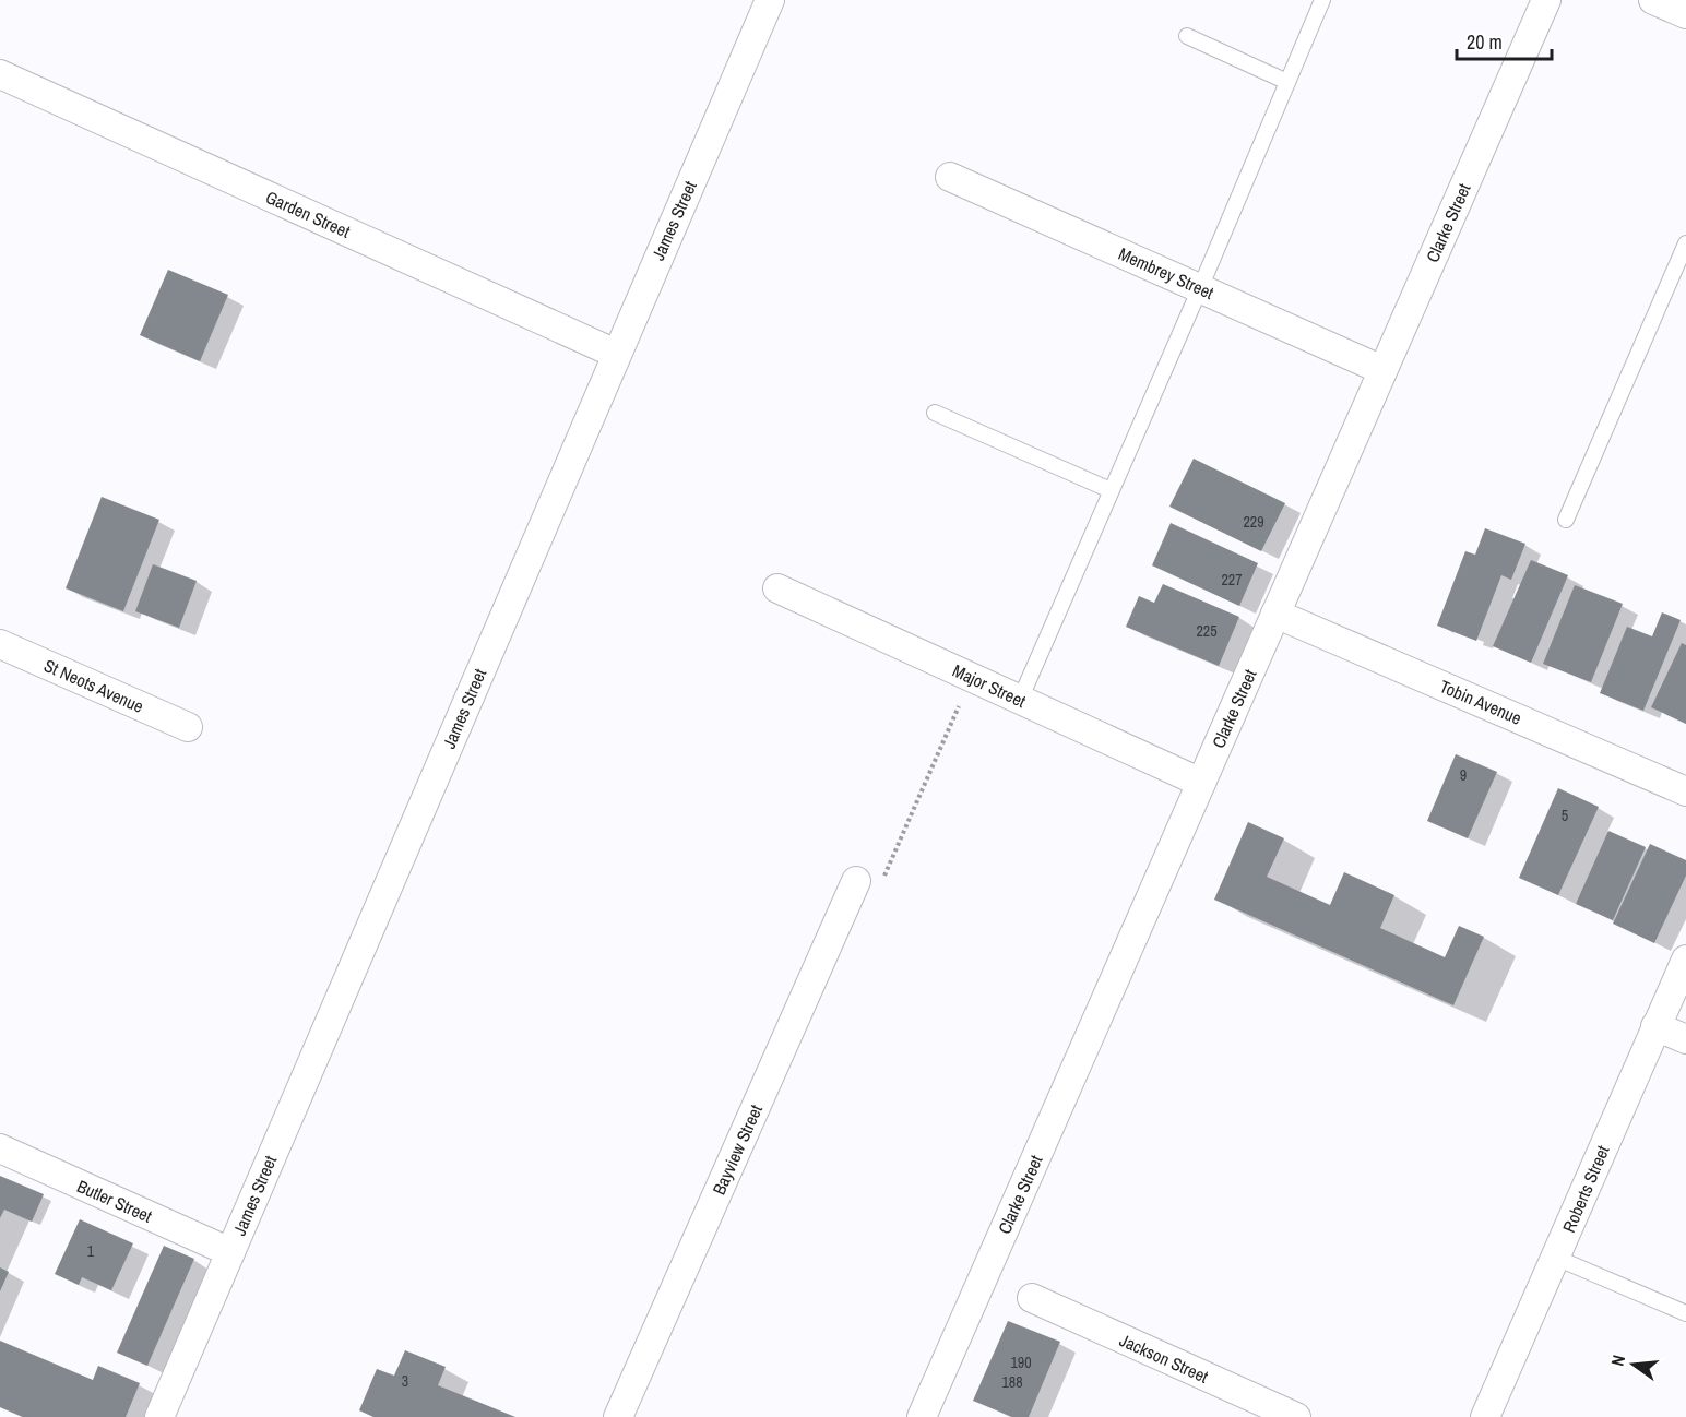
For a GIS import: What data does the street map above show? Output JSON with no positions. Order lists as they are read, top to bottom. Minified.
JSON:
{"streets":{"street":["Garden Street","James Street","Clarke Street","Membrey Street","St Neots Avenue","Major Street","Tobin Avenue","Bayview Street","Roberts Street","Butler Street","Jackson Street"]},"crossings":[["Garden Street","James Street"],["James Street","Butler Street"],["Clarke Street","Membrey Street"],["Clarke Street","Major Street"],["Clarke Street","Tobin Avenue"]],"house_numbers":["229","227","225","9","5","1","190","3","188"],"scale_bar":"20 m","north":"left"}
